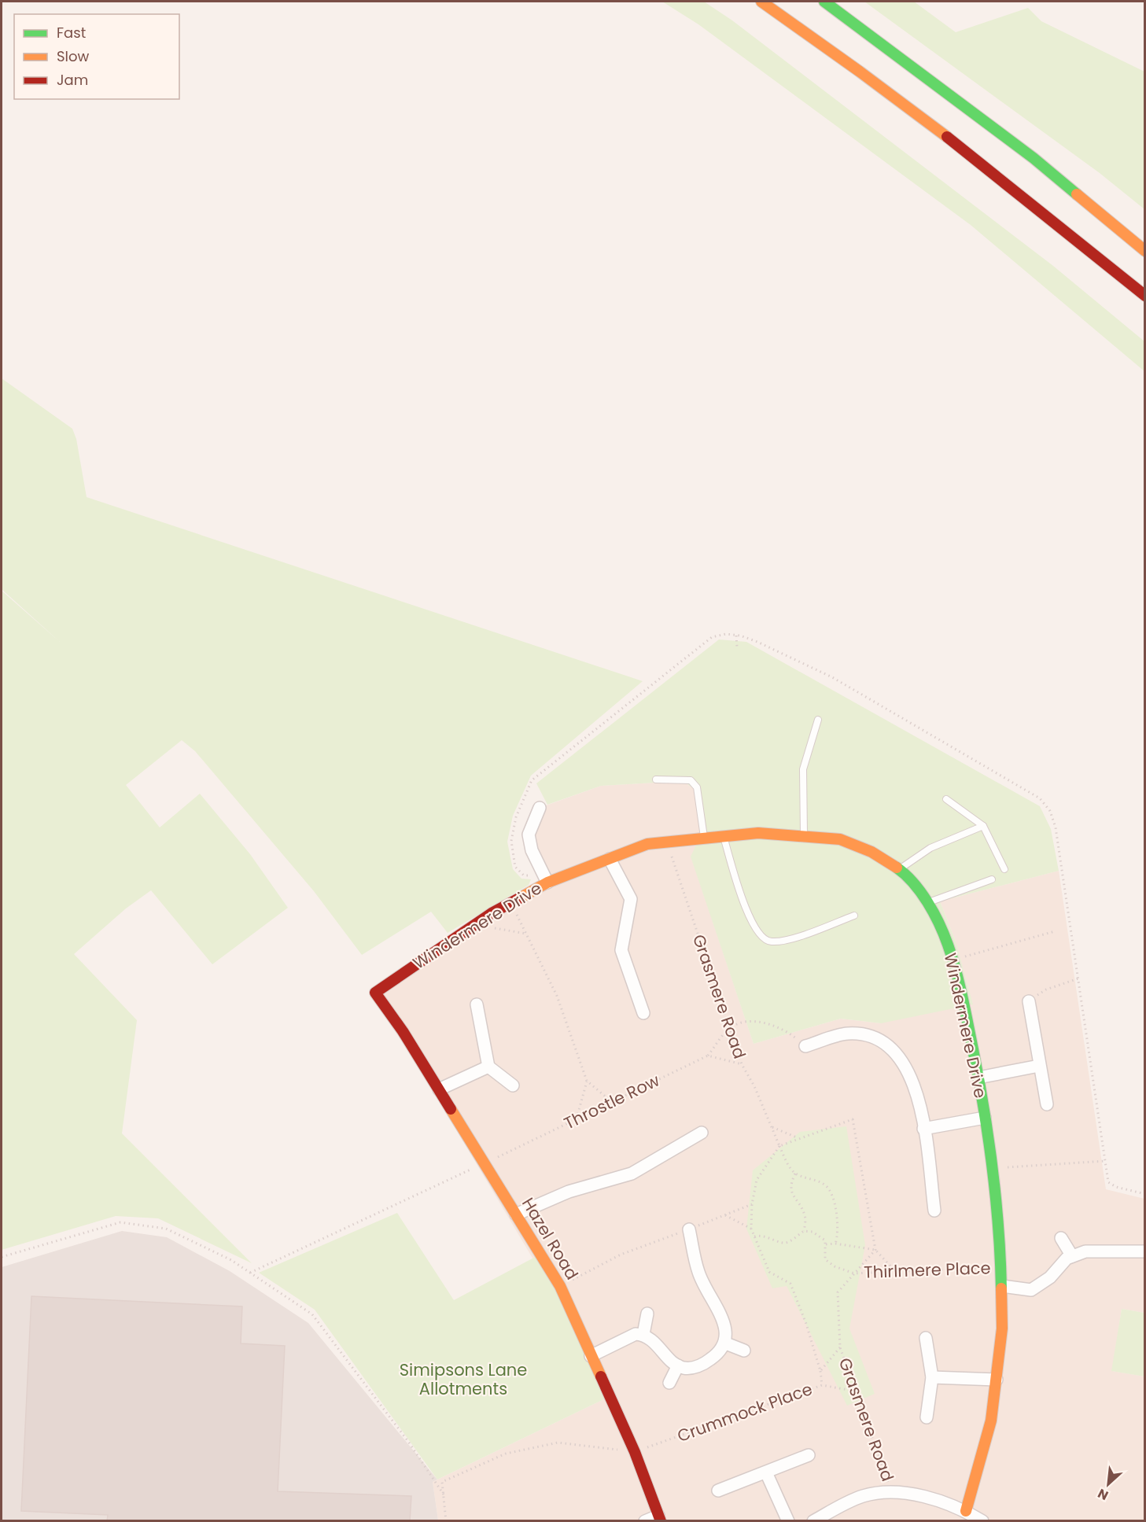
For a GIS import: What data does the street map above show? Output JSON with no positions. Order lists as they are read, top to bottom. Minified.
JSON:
{"streets":{"main road":["Windermere Drive","Hazel Road"],"path":["Grasmere Road","Throstle Row","Thirlmere Place","Crummock Place"]},"crossings":[["Windermere Drive","Grasmere Road"],["Windermere Drive","Hazel Road"],["Windermere Drive","Thirlmere Place"],["Grasmere Road","Thirlmere Place"],["Grasmere Road","Crummock Place"],["Throstle Row","Hazel Road"],["Hazel Road","Crummock Place"]],"parks":["Simipsons Lane Allotments"],"legend":["Fast","Slow","Jam"],"north":"bottom left"}
